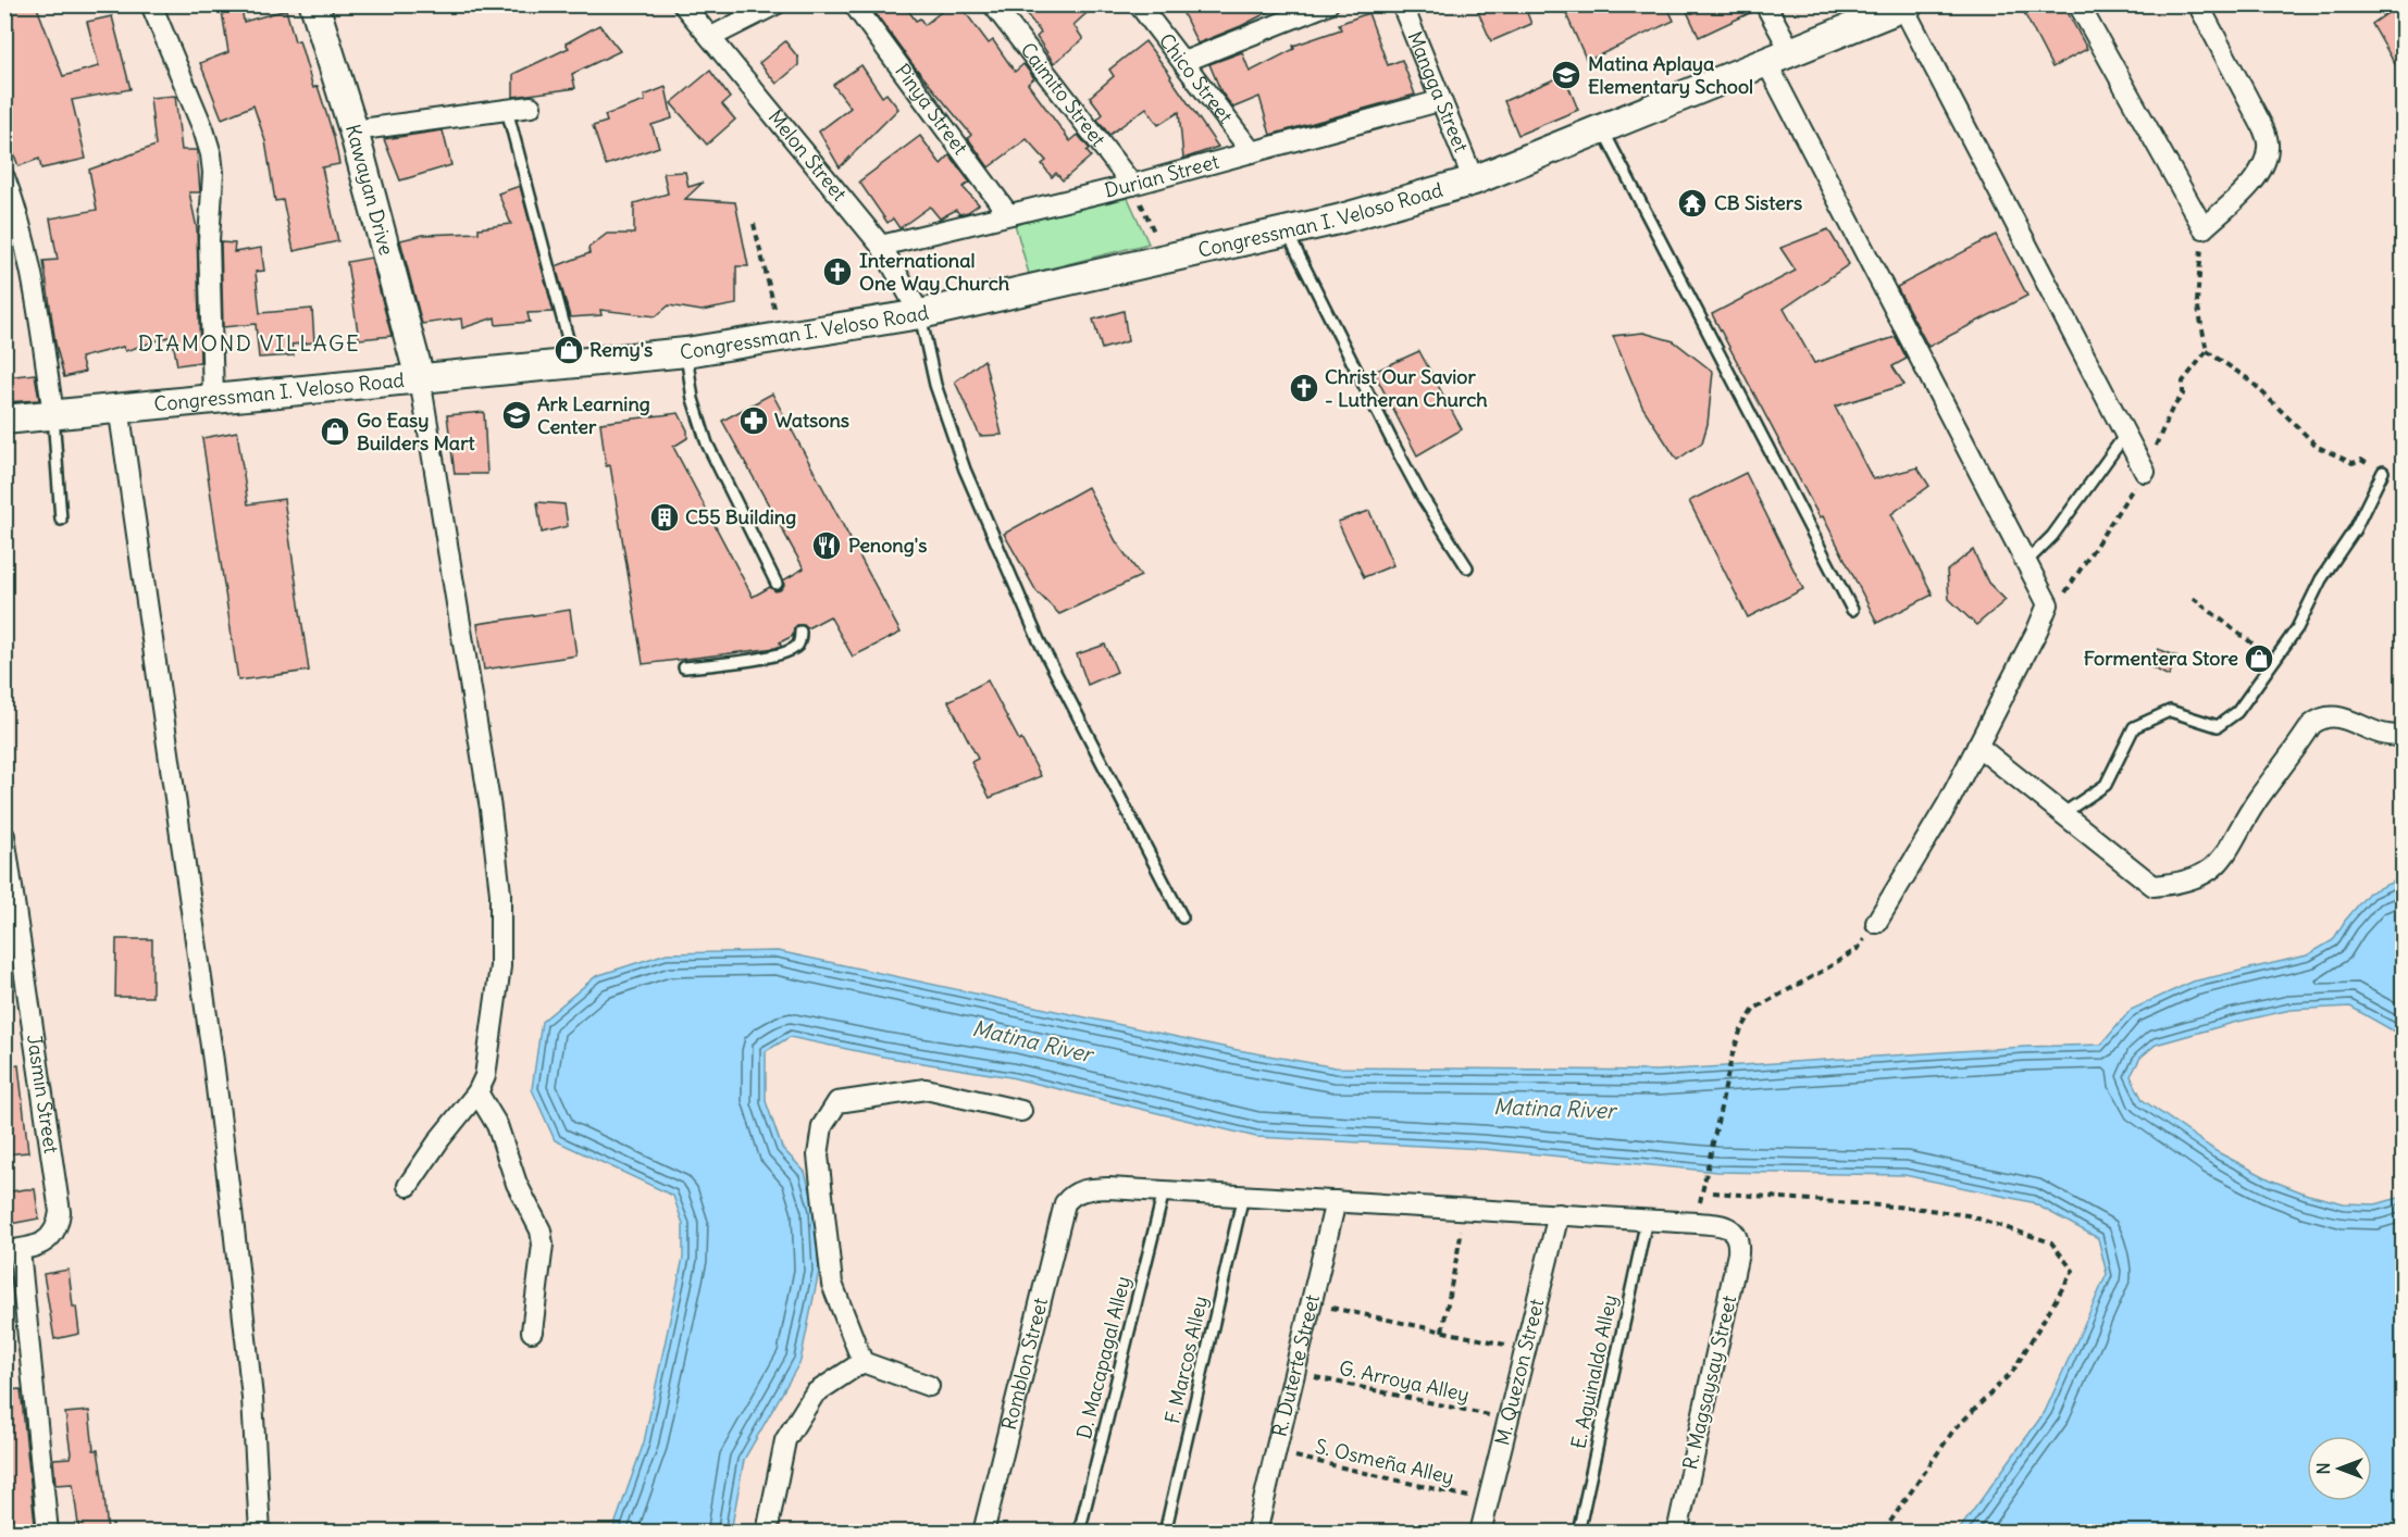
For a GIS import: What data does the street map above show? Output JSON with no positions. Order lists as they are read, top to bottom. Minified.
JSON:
{"streets":{"main road":["Kawayan Drive","Congressman I. Veloso Road"],"street":["Chico Street","Mangga Street","Caimito Street","Pinya Street","Melon Street","Durian Street","Jasmin Street","Romblon Street","R. Duterte Street","M. Quezon Street","R. Magsaysay Street"],"lane":["D. Macapagal Alley","F. Marcos Alley","E. Aguinaldo Alley"],"path":["G. Arroya Alley","S. Osmeña Alley"]},"crossings":[["Chico Street","Durian Street"],["Mangga Street","Durian Street"],["Mangga Street","Congressman I. Veloso Road"],["Caimito Street","Durian Street"],["Pinya Street","Durian Street"],["Melon Street","Durian Street"],["Melon Street","Congressman I. Veloso Road"],["Kawayan Drive","Congressman I. Veloso Road"],["D. Macapagal Alley","Romblon Street"],["R. Duterte Street","G. Arroya Alley"],["R. Duterte Street","S. Osmeña Alley"],["E. Aguinaldo Alley","R. Magsaysay Street"],["M. Quezon Street","G. Arroya Alley"],["M. Quezon Street","S. Osmeña Alley"]],"districts":["DIAMOND VILLAGE"],"water":["Matina River"],"places":{"school or university":["Matina Aplaya Elementary School","Ark Learning Center"],"temple":["CB Sisters"],"church":["International One Way Church","Christ Our Savior - Lutheran Church"],"shop":["Remy's","Go Easy Builders Mart","Formentera Store"],"pharmacy":["Watsons"],"building":["C55 Building"],"restaurant":["Penong's"]},"north":"left"}
